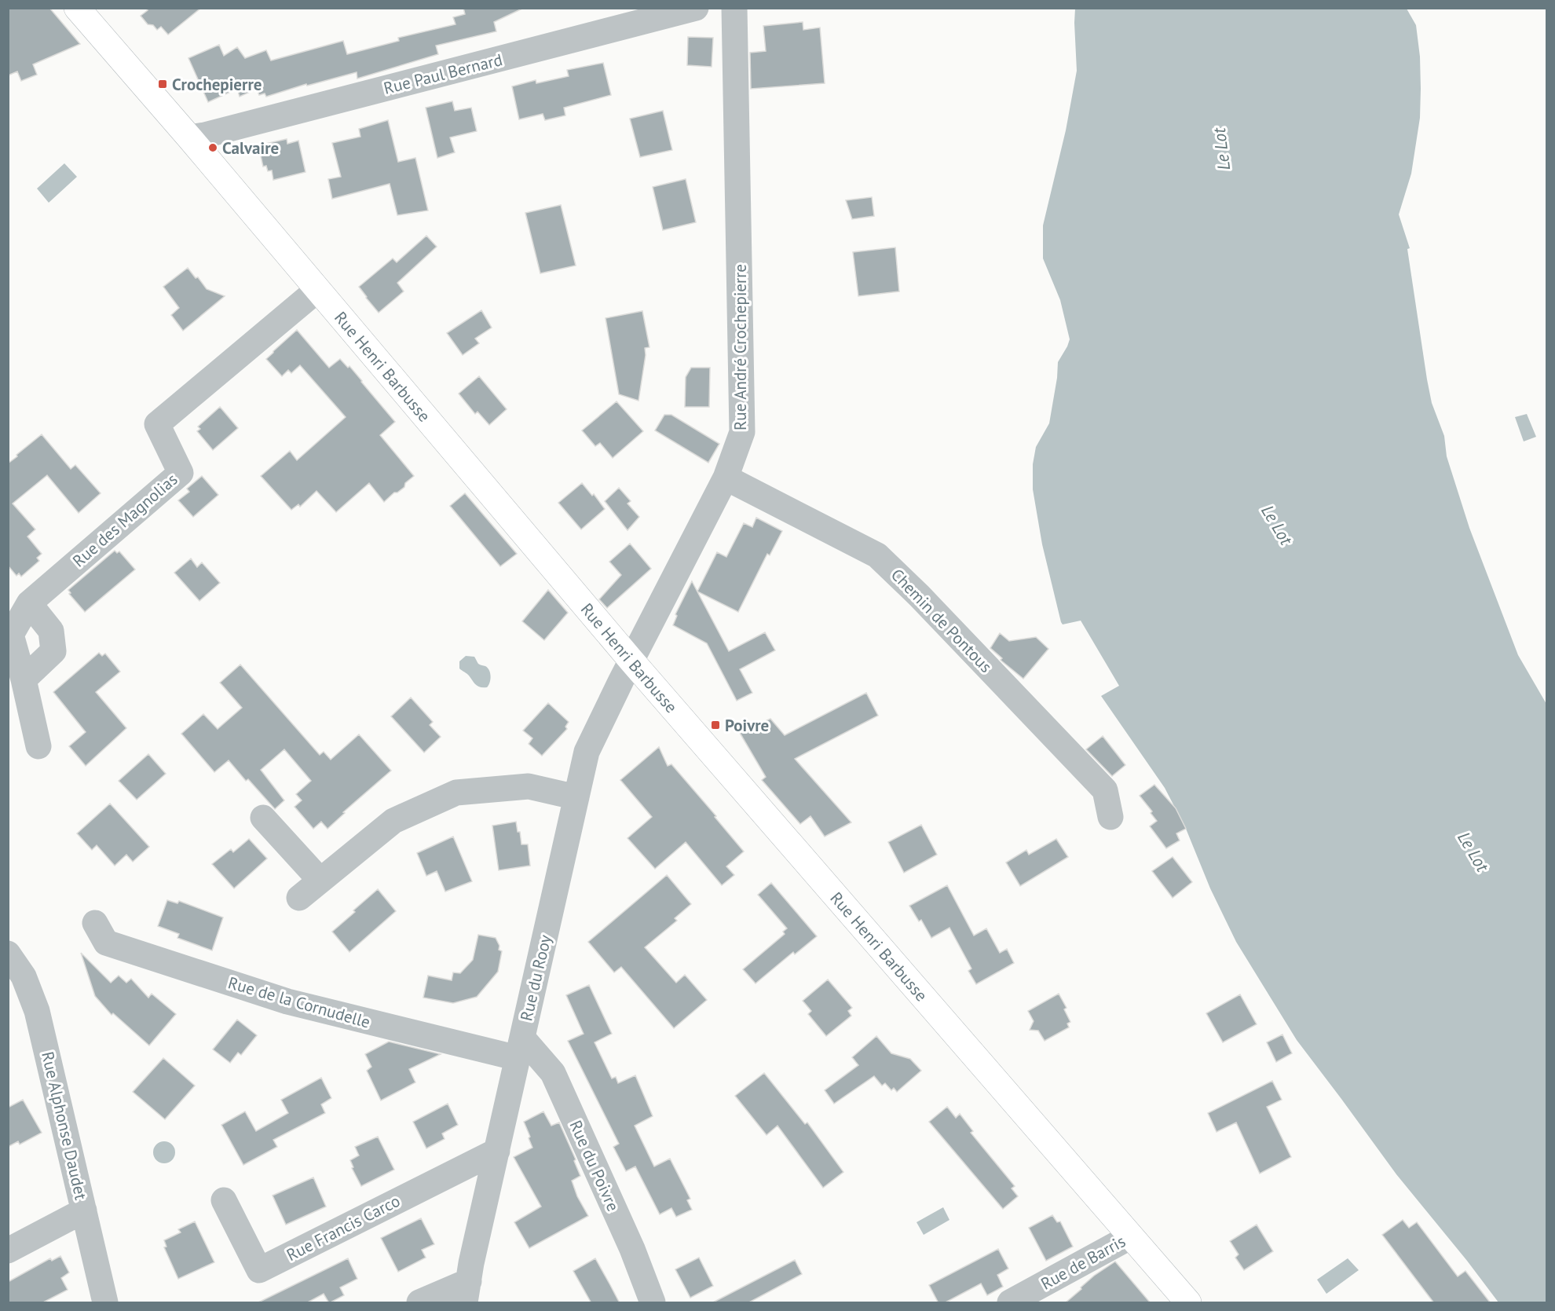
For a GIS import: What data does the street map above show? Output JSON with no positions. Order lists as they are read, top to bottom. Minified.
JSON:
{"streets":{"main road":["Rue Henri Barbusse"],"street":["Rue Paul Bernard","Rue André Crochepierre","Rue des Magnolias","Chemin de Pontous","Rue du Rooy","Rue de la Cornudelle","Rue Alphonse Daudet","Rue du Poivre","Rue Francis Carco","Rue de Barris"]},"crossings":[["Rue Paul Bernard","Rue Henri Barbusse"],["Rue André Crochepierre","Rue Henri Barbusse"],["Rue André Crochepierre","Chemin de Pontous"],["Rue André Crochepierre","Rue du Rooy"],["Rue Henri Barbusse","Rue des Magnolias"],["Rue Henri Barbusse","Rue du Rooy"],["Rue Henri Barbusse","Rue de Barris"],["Rue du Rooy","Rue de la Cornudelle"],["Rue du Rooy","Rue du Poivre"],["Rue du Rooy","Rue Francis Carco"],["Rue de la Cornudelle","Rue du Poivre"]],"water":["Le Lot"],"places":{"transit":["Crochepierre","Poivre"],"other":["Calvaire"]}}
